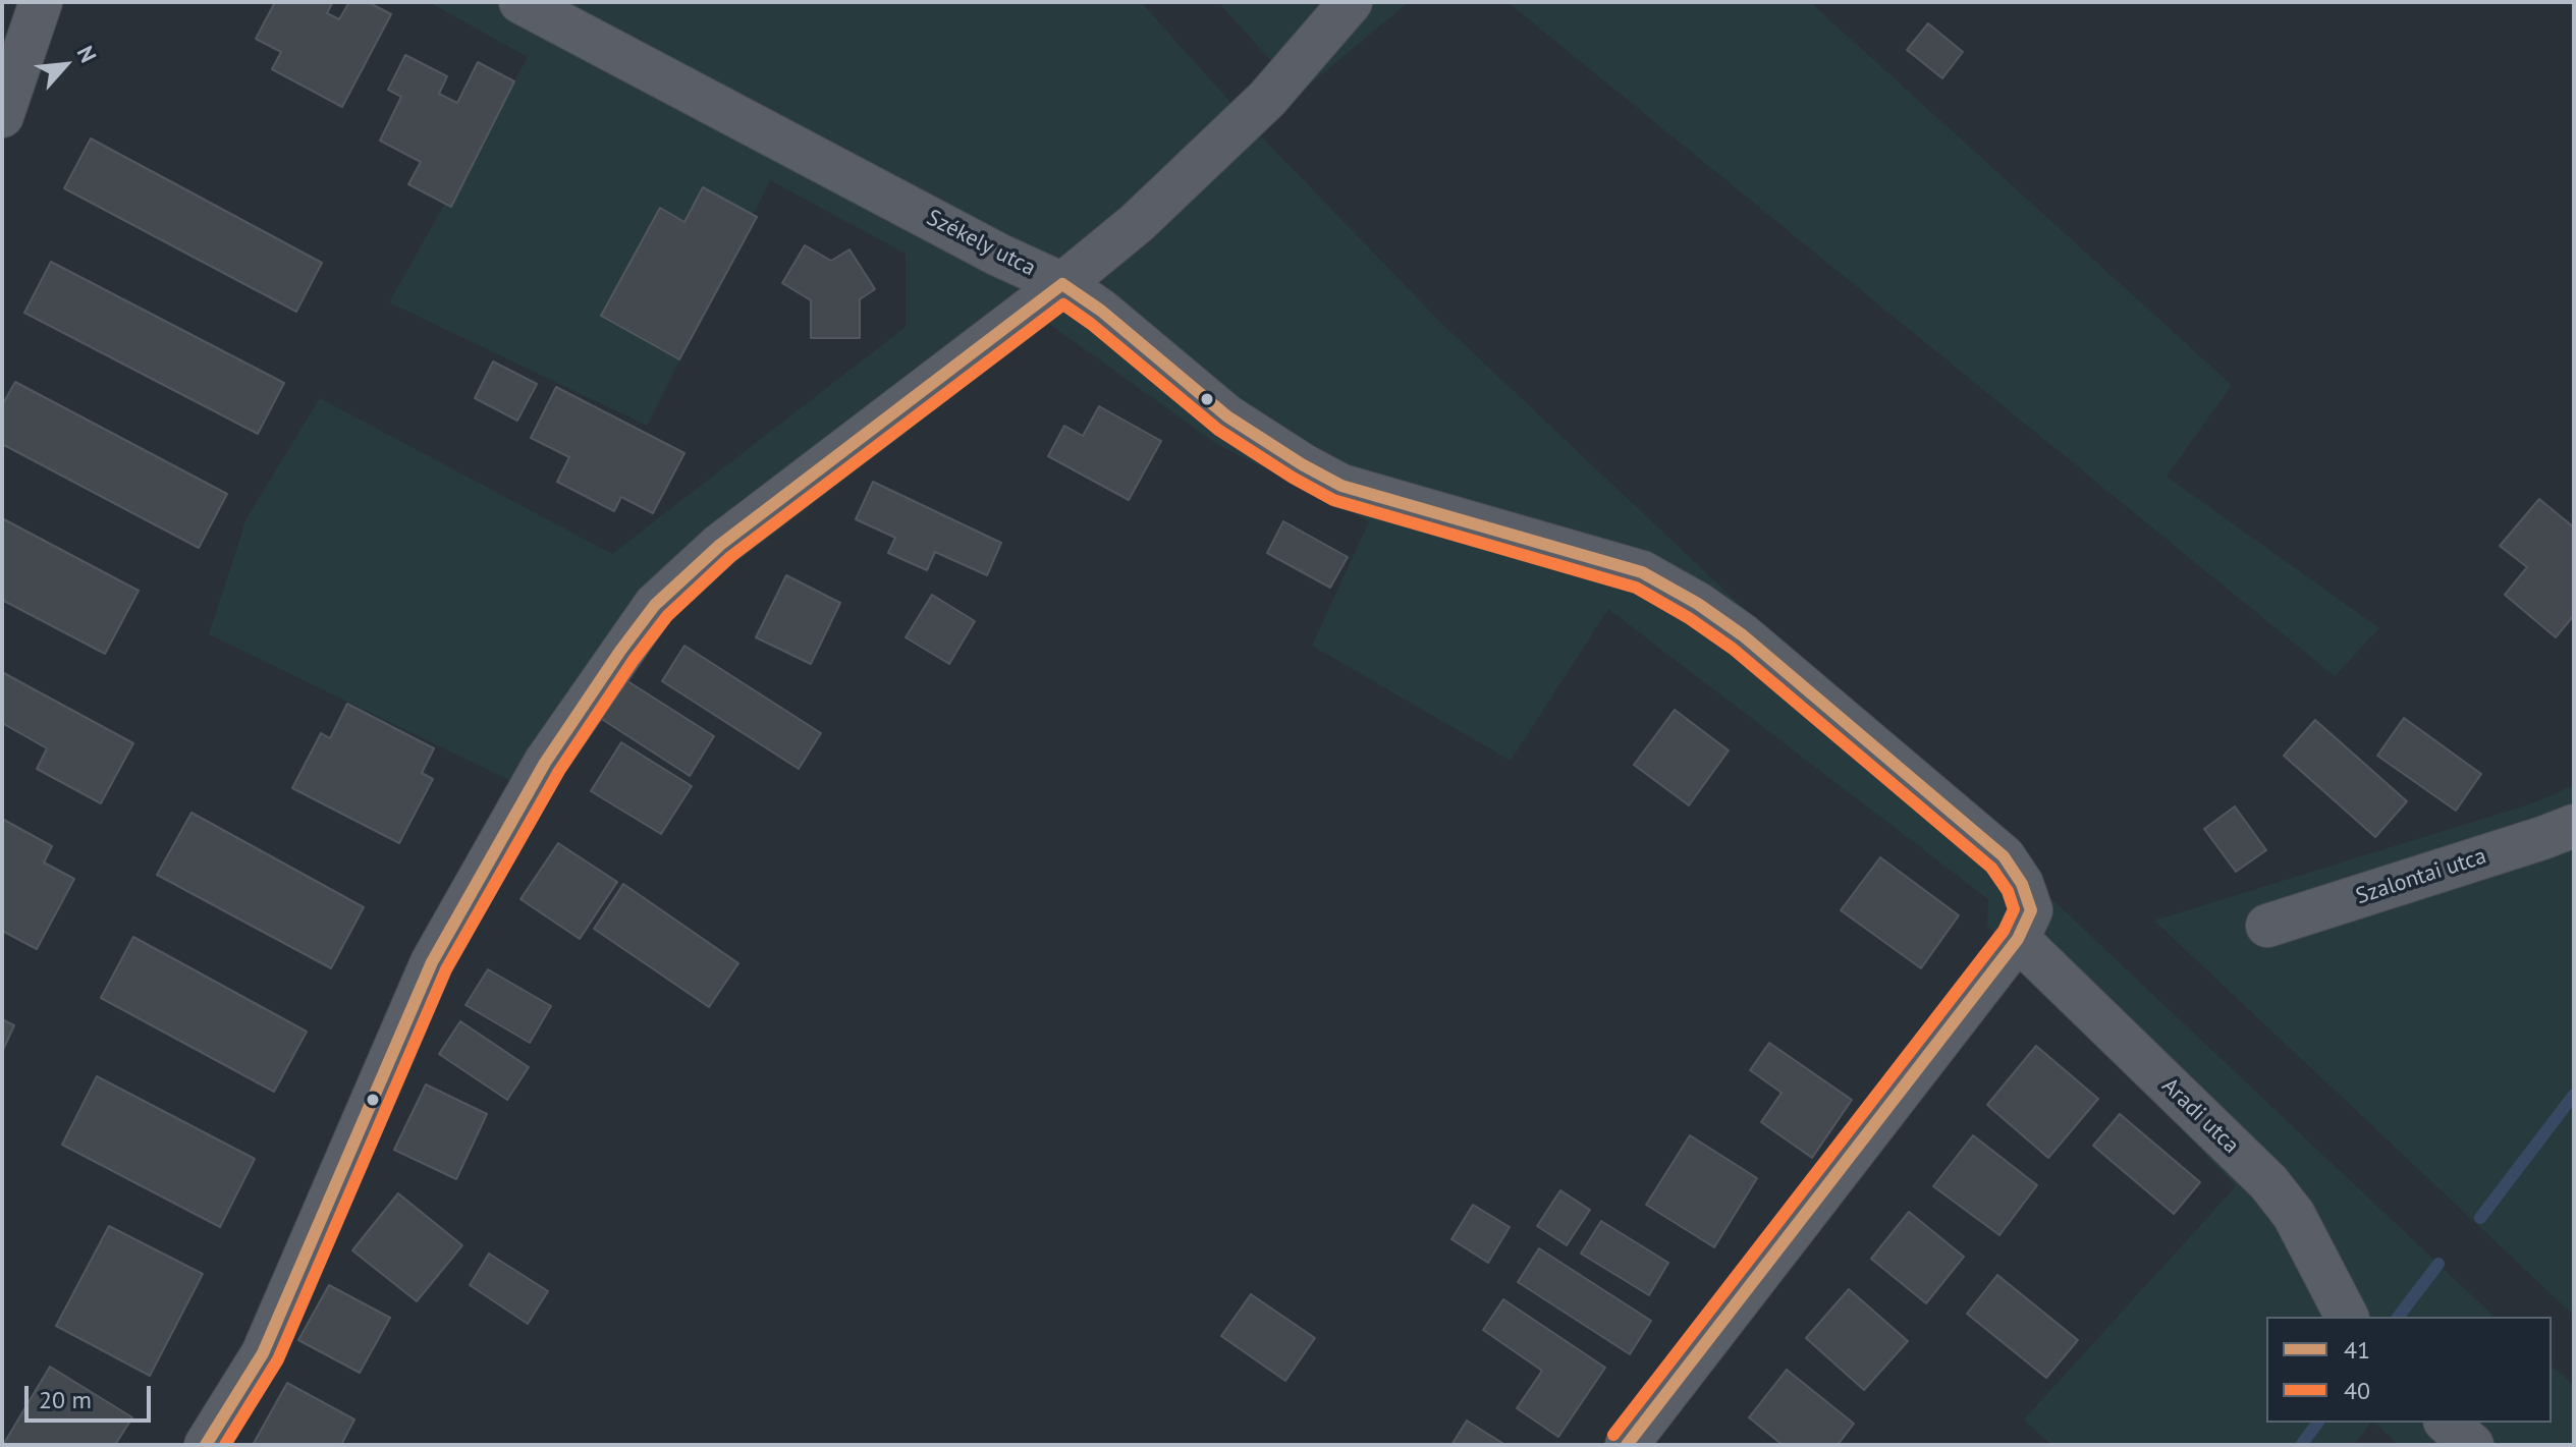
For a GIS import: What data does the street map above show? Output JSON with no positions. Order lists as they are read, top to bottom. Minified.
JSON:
{"streets":{"street":["Székely utca","Szalontai utca","Aradi utca"]},"crossings":[["Székely utca","Aradi utca"]],"lines":["transit line 41","transit line 40"],"legend":["41","40"],"scale_bar":"20 m","north":"top right"}
